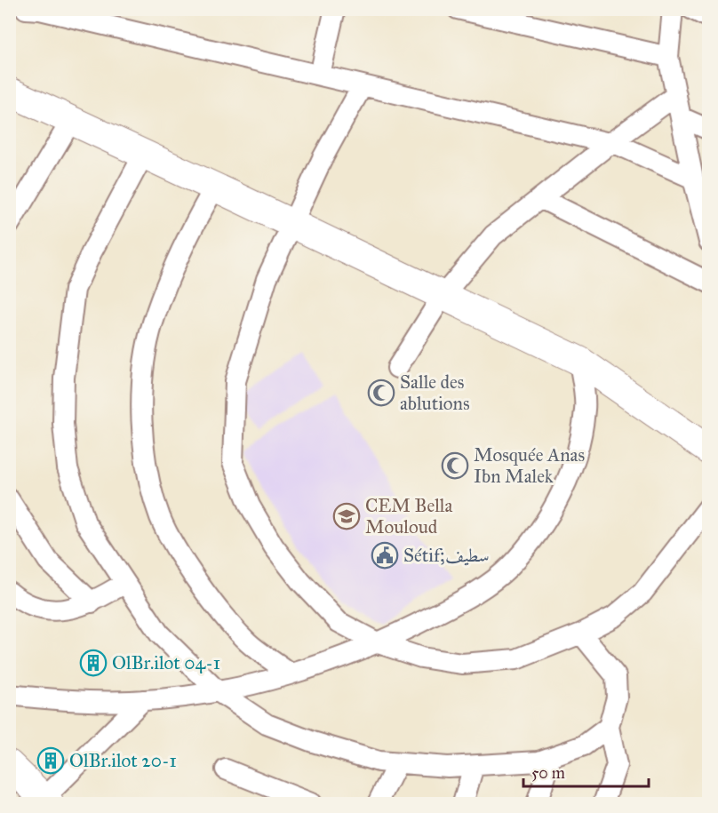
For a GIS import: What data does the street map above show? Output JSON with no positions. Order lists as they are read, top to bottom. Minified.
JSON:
{"places":{"mosque":["Salle des ablutions","Mosquée Anas Ibn Malek"],"school or university":["CEM Bella Mouloud"],"public building":["Sétif;سطيف"],"building":["OlBr.ilot 04-1","OlBr.ilot 20-1"]},"scale_bar":"50 m"}
